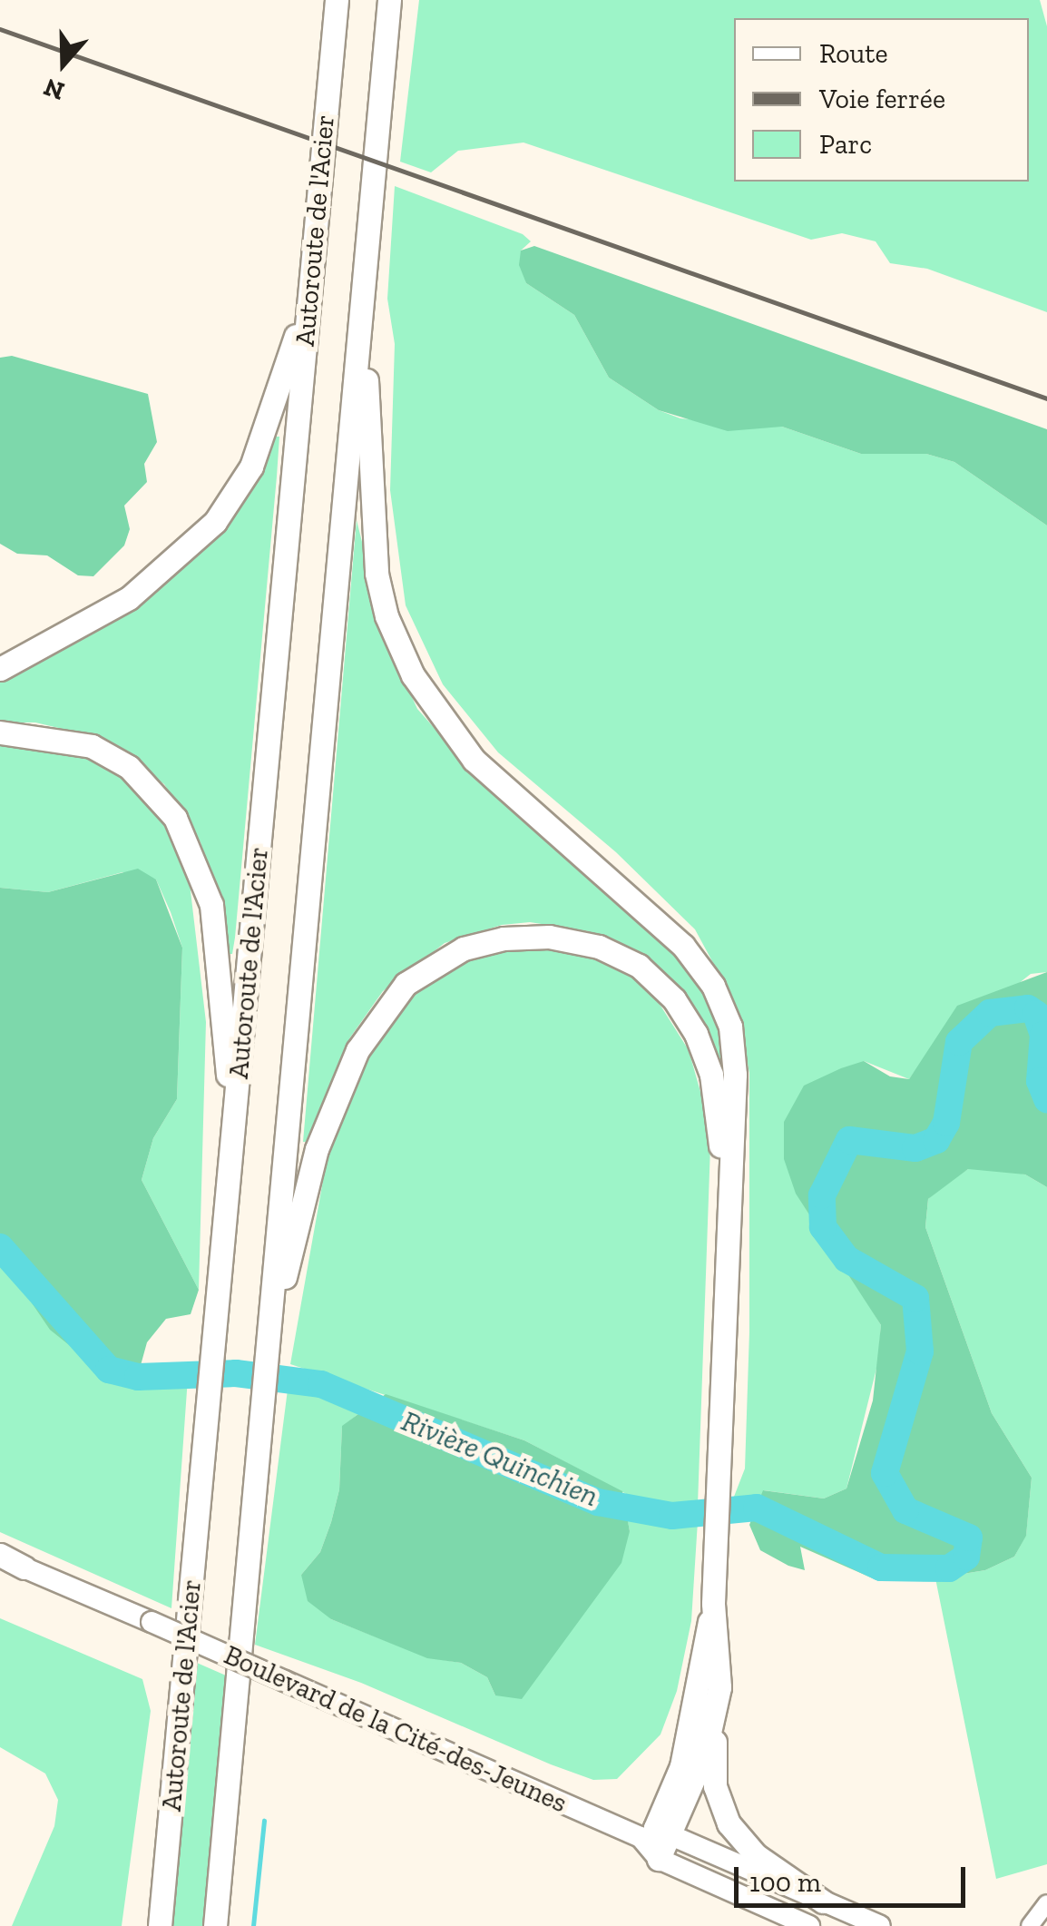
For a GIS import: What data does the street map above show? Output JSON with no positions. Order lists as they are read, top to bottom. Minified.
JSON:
{"streets":{"highway":["Autoroute de l'Acier"],"main road":["Boulevard de la Cité-des-Jeunes"]},"water":["Rivière Quinchien"],"legend":["Route","Voie ferrée","Parc"],"scale_bar":"100 m","north":"bottom"}
